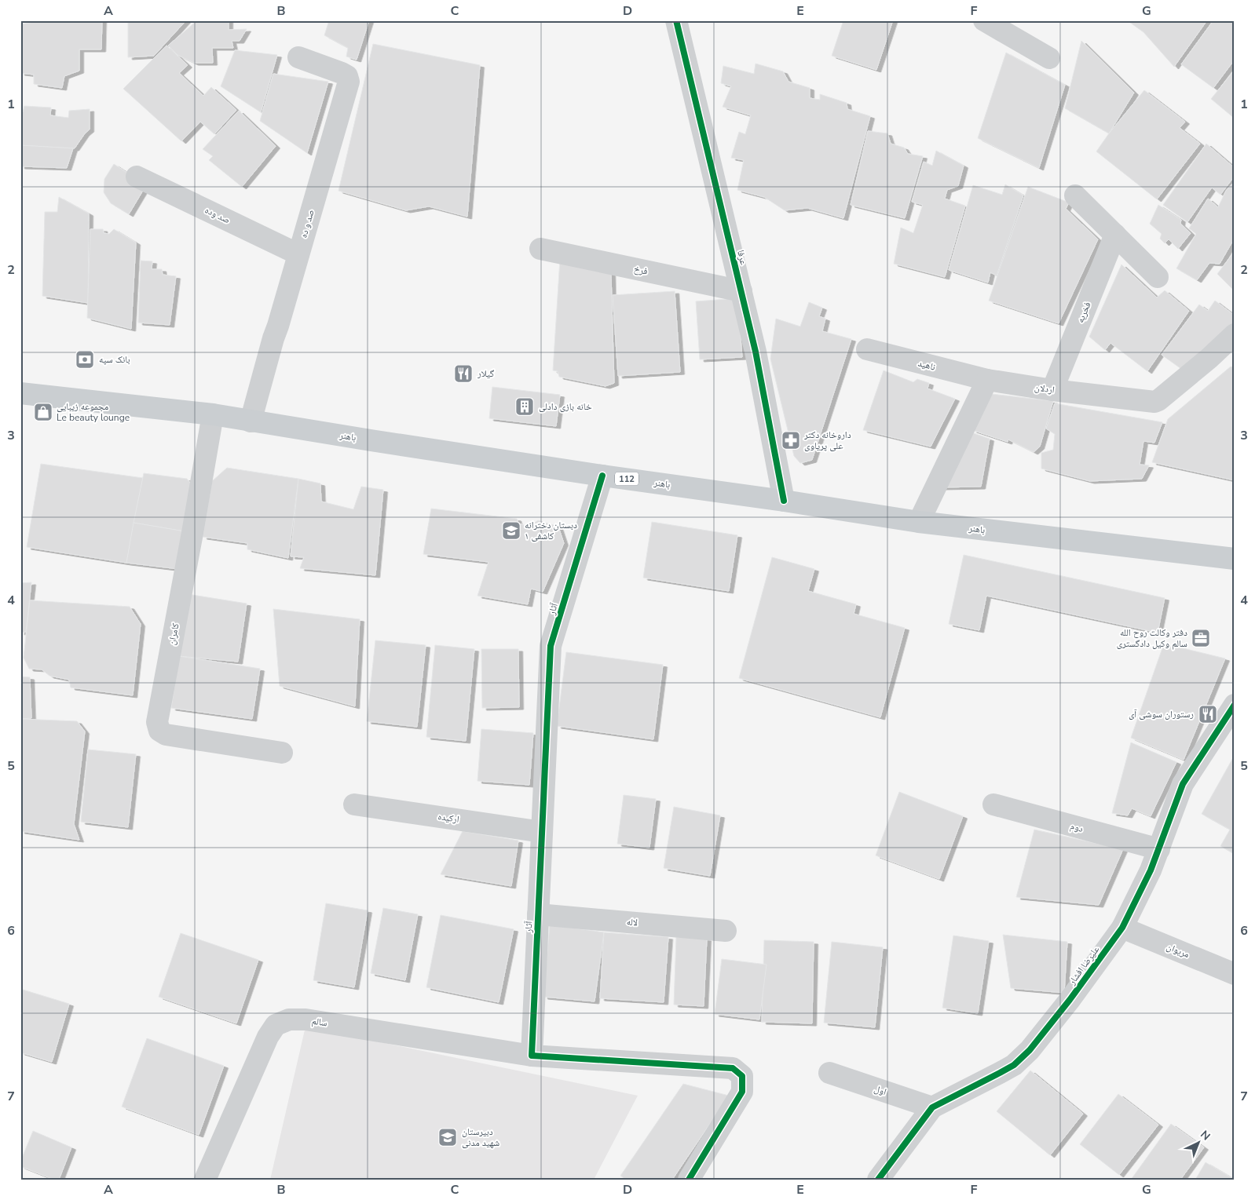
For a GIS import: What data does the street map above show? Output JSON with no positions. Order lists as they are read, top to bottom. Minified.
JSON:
{"streets":{"main road":["باهنر","112"],"street":["صد وده","صد و ده","عرفا","فرخ","فخریه","ناهید","اردلان","آثار","کامران","ارکیده","دوم","لاله","مریوان","علیرضا افشار","سالم","اول"]},"crossings":[["صد وده","صد و ده"],["صد و ده","باهنر"],["عرفا","فرخ"],["عرفا","باهنر"],["فخریه","اردلان"],["ناهید","اردلان"],["باهنر","آثار"],["باهنر","کامران"],["آثار","ارکیده"],["آثار","لاله"],["آثار","سالم"],["دوم","علیرضا افشار"],["مریوان","علیرضا افشار"],["علیرضا افشار","اول"]],"places":{"bank":["بانک سپه"],"restaurant":["گیلار","رستوران سوشی آی"],"building":["خانه بازی دادلی"],"shop":["مجموعه زیبایی Le beauty lounge"],"pharmacy":["داروخانه دکتر علی پریاوی"],"school or university":["دبستان دخترانه کاشفی ۱","دبیرستان شهید مدنی"],"office":["دفتر وکالت روح الله سالم وکیل دادگستری"]},"north":"top right","grid":{"columns":["A","B","C","D","E","F","G"],"rows":["1","2","3","4","5","6","7"]}}
